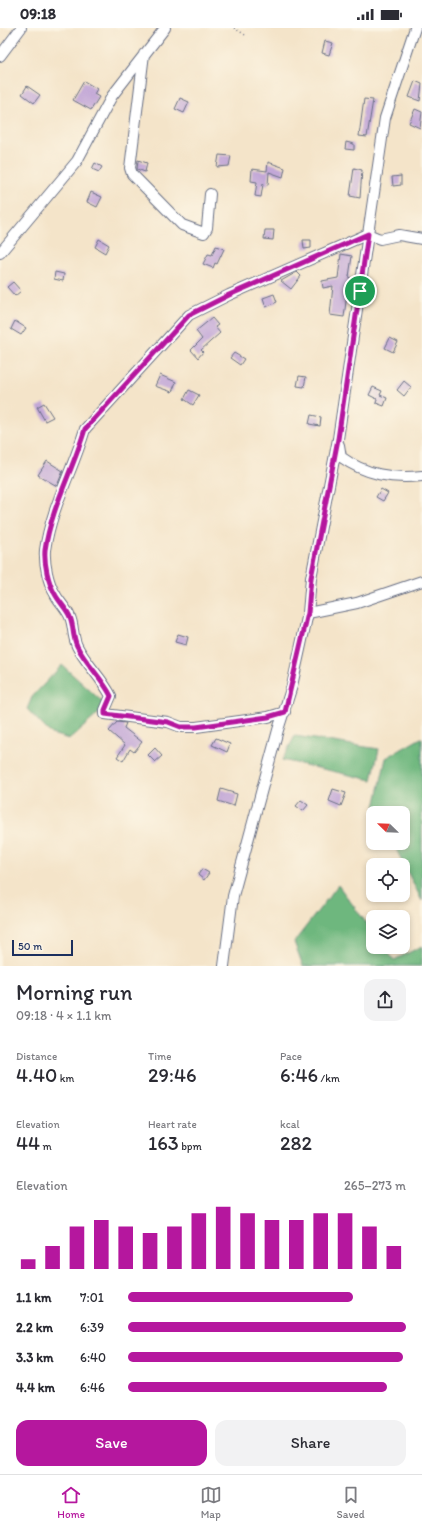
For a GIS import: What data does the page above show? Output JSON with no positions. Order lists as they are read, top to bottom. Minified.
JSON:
{"scale_bar":"50 m","north":"top left","page":{"status":"09:18","scale":"50 m","heading":["Morning run","09:18 · 4 × 1.1 km"],"stats":[["Distance","4.40 km"],["Time","29:46"],["Pace","6:46 /km"],["Elevation","44 m"],["Heart rate","163 bpm"],["kcal","282"]],"chart":["Elevation","265–273 m"],"list":[{"name":"1.1 km","note":"7:01"},{"name":"2.2 km","note":"6:39"},{"name":"3.3 km","note":"6:40"},{"name":"4.4 km","note":"6:46"}],"buttons":["Save","Share"],"tabs":["Home","Map","Saved"]}}
